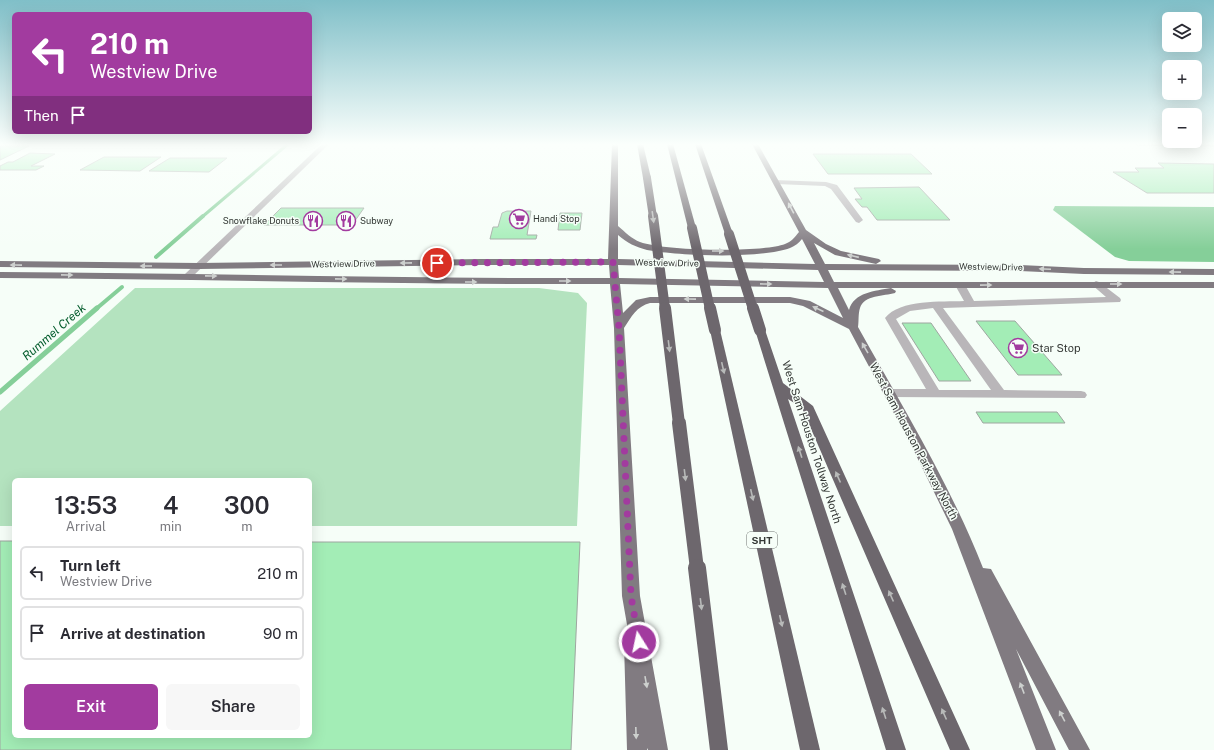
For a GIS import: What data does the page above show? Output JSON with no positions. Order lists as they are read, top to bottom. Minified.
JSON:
{"streets":{"highway":["West Sam Houston Tollway North","SHT"],"main road":["Westview Drive","West Sam Houston Parkway North"]},"crossings":[["Westview Drive","West Sam Houston Parkway North"]],"water":["Rummel Creek"],"places":{"supermarket":["Handi Stop","Star Stop"],"restaurant":["Snowflake Donuts","Subway"]},"page":{"map_buttons":["+","−"],"turn":["210 m","Westview Drive"],"then":"Then","eta":["13:53","Arrival","4","min","300","m"],"list":[{"name":"Turn left","note":"Westview Drive","value":"210 m"},{"name":"Arrive at destination","value":"90 m"}],"buttons":["Exit","Share"]}}
